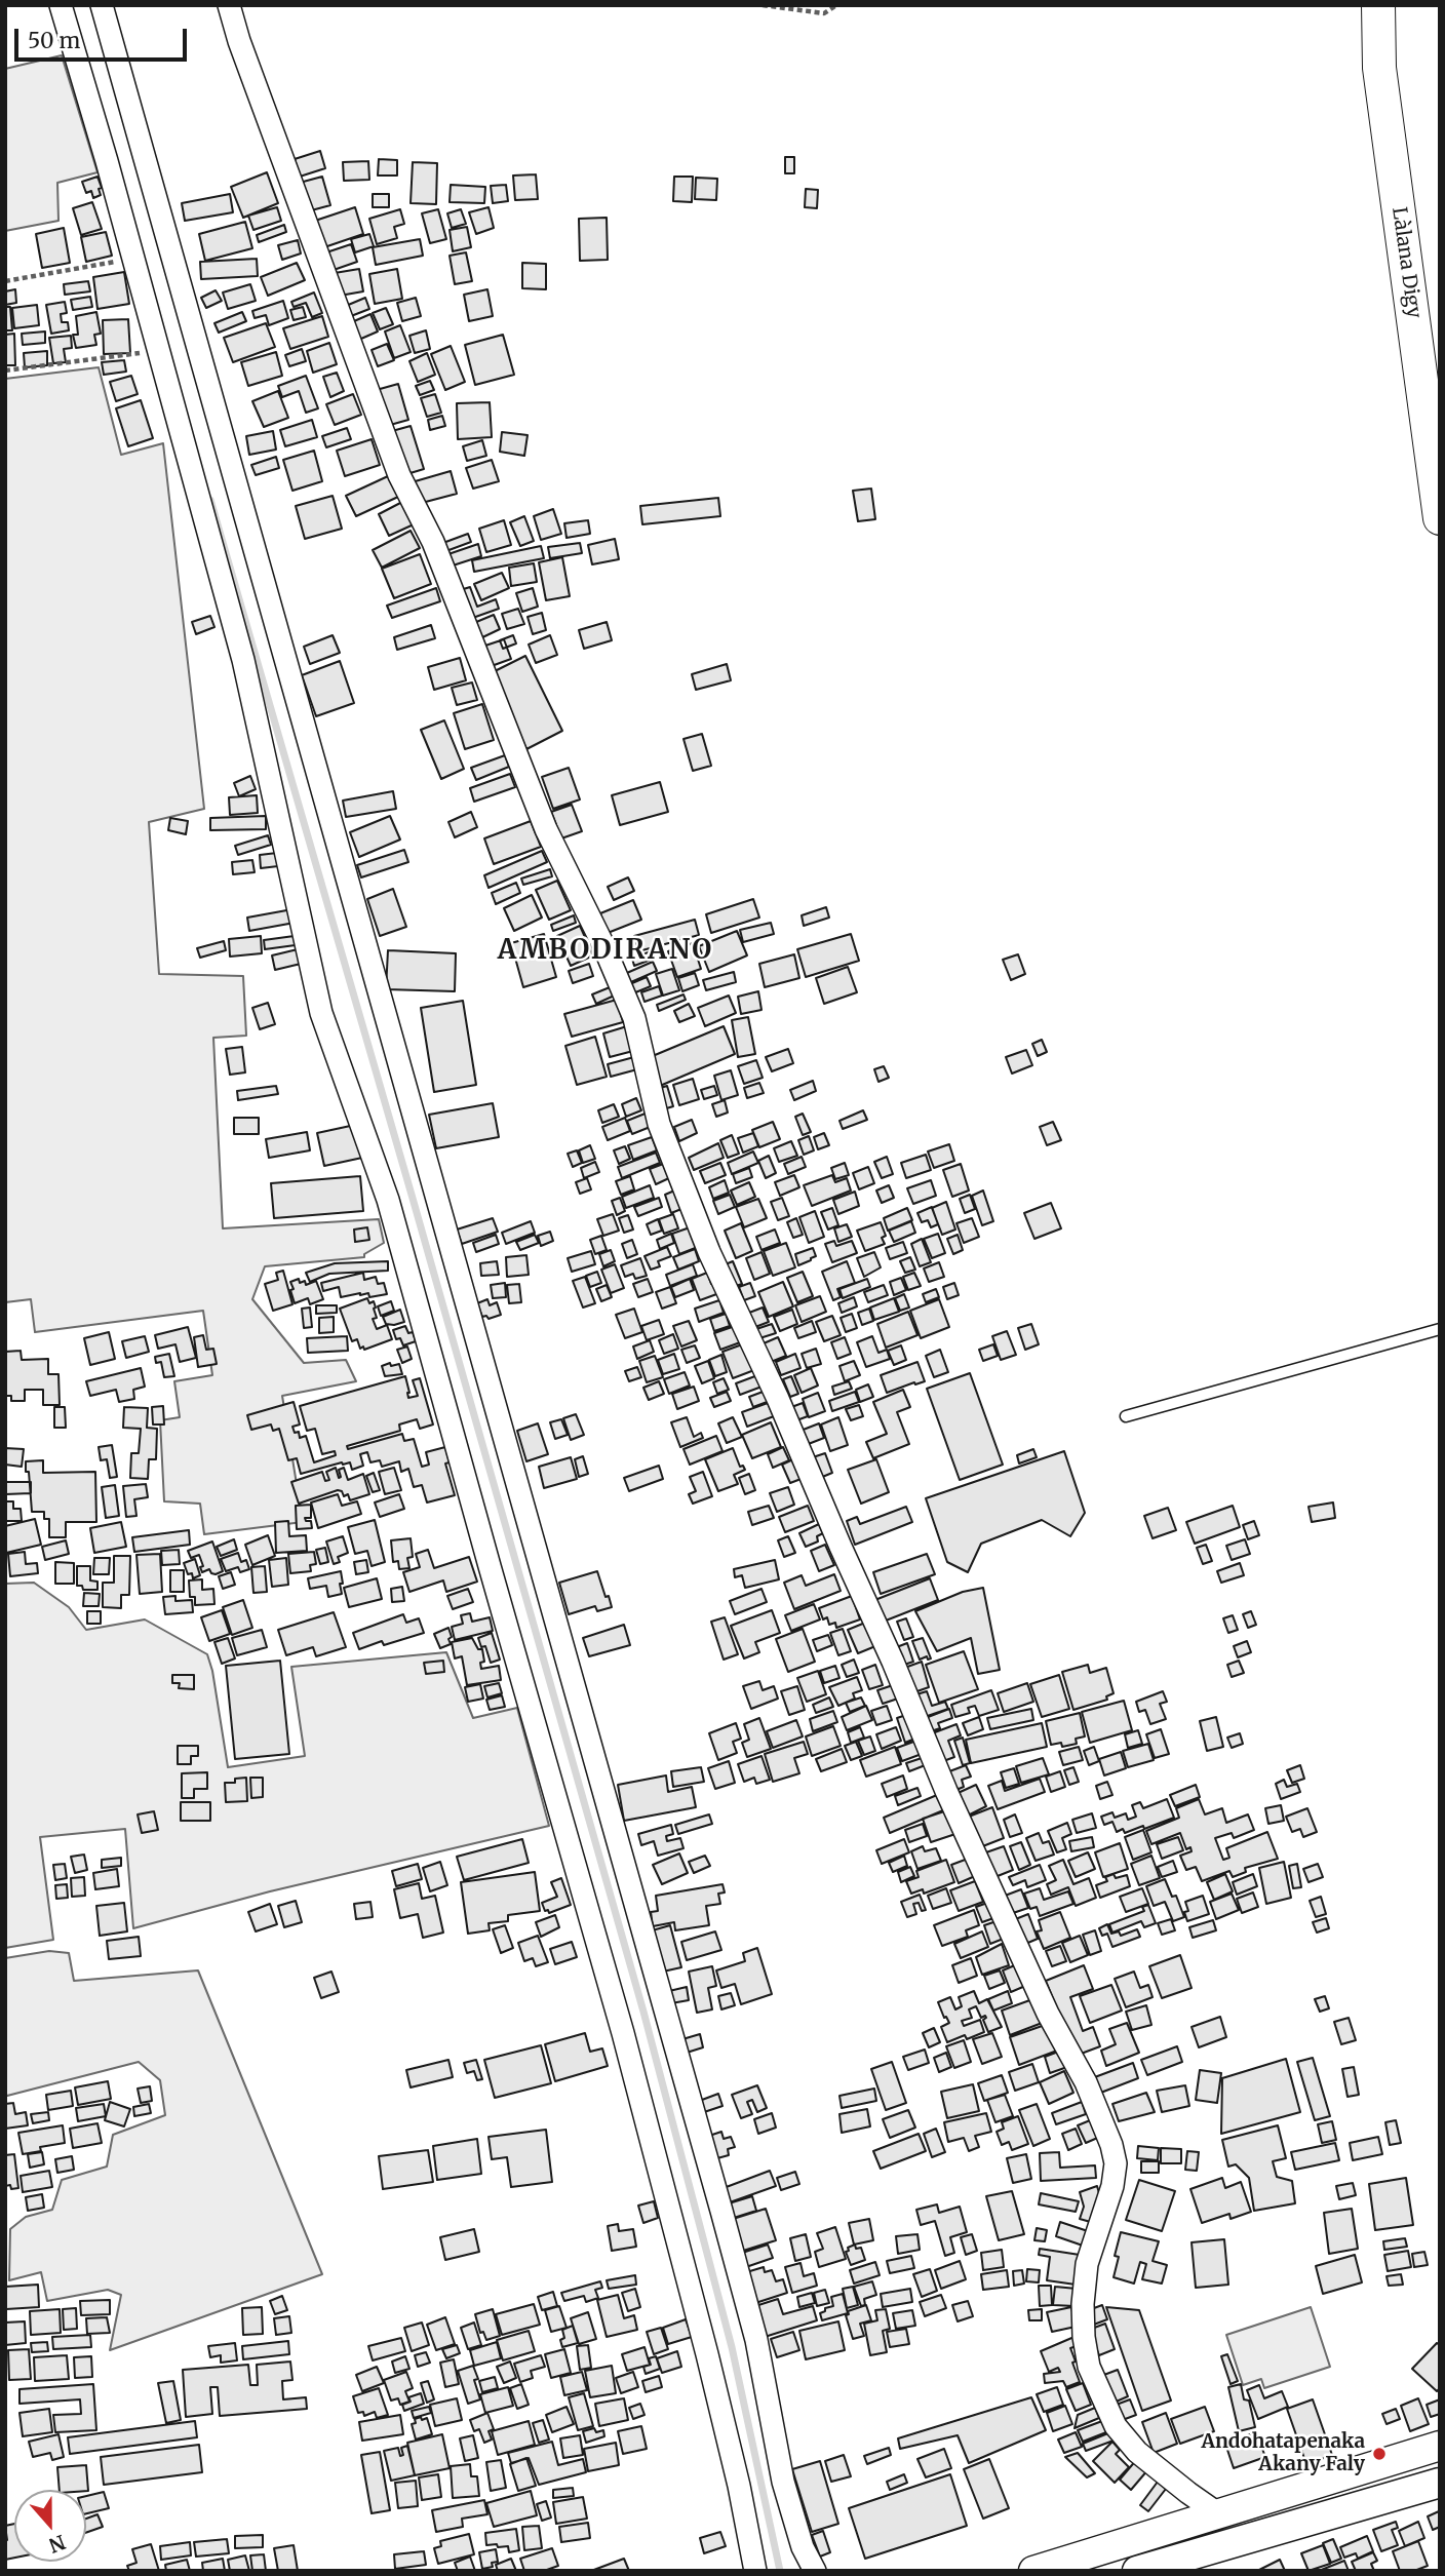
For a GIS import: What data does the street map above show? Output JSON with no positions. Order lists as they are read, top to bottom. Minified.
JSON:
{"streets":{"main road":["Làlana Digy"]},"districts":["AMBODIRANO"],"places":["Andohatapenaka Akany Faly"],"scale_bar":"50 m","north":"bottom"}
